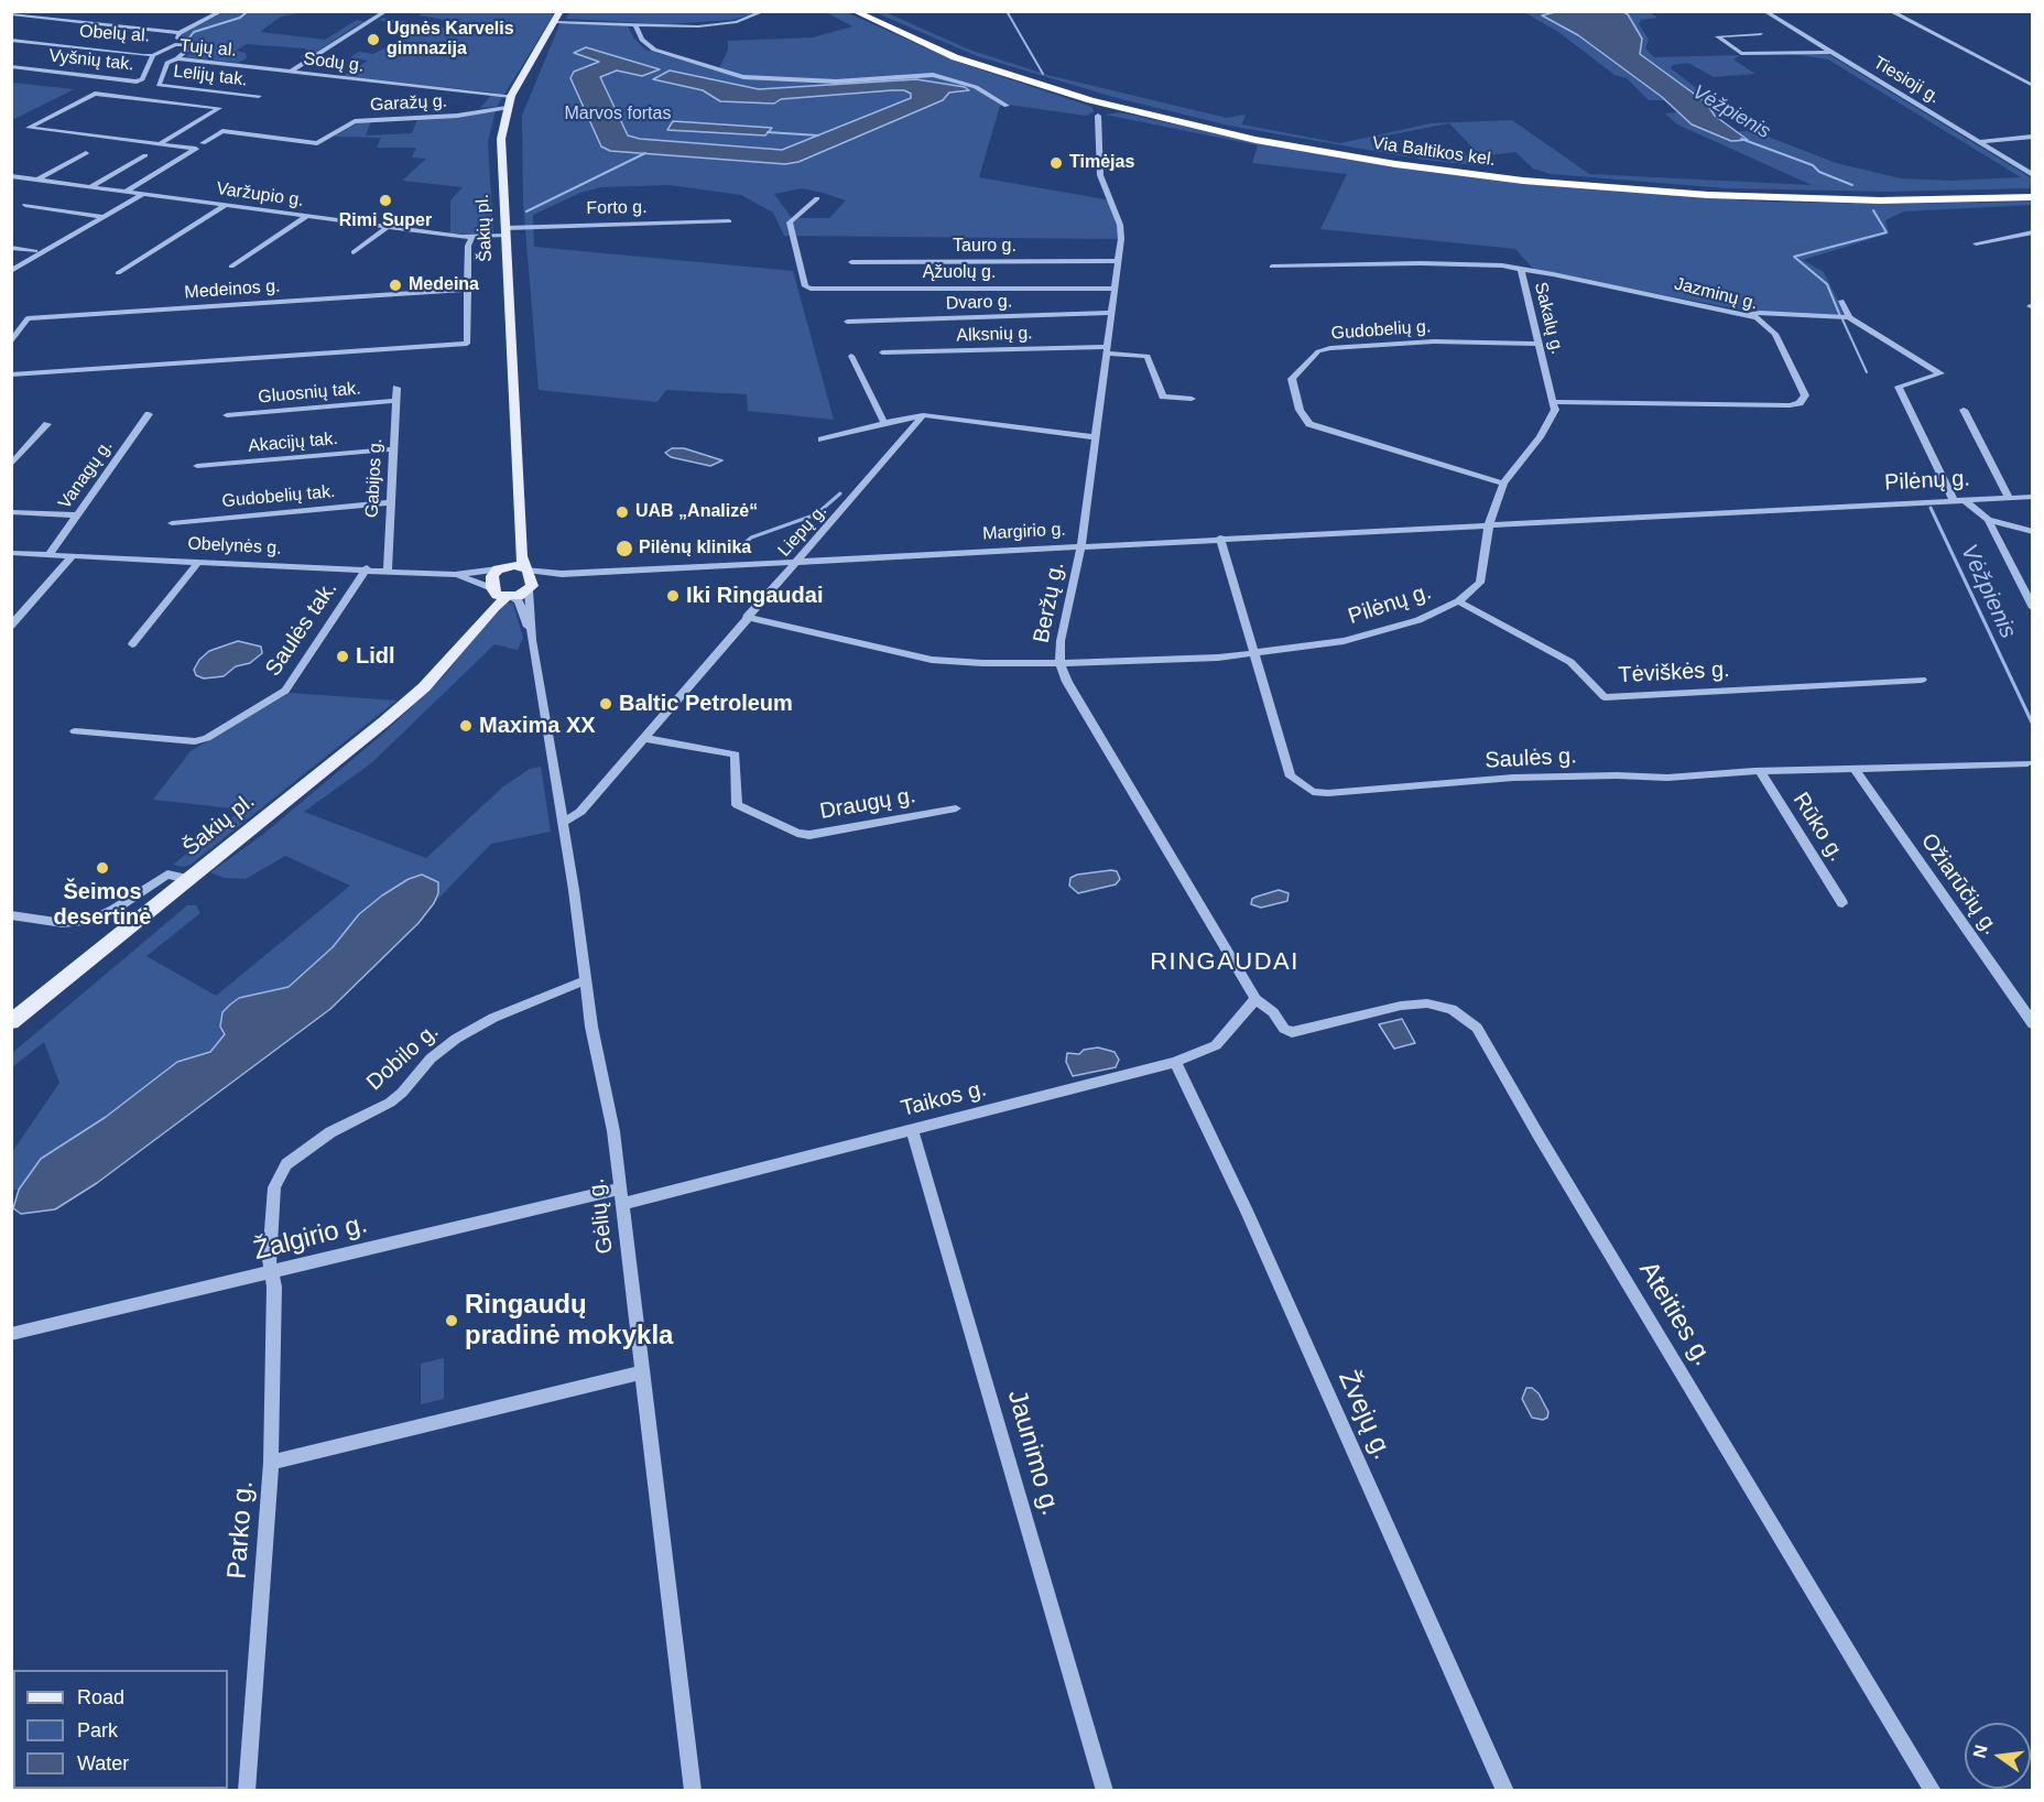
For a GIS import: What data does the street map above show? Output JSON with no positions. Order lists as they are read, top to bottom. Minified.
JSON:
{"streets":{"highway":["Via Baltikos kel."],"main road":["Šakių pl."],"street":["Obelų al.","Tujų al.","Vyšnių tak.","Sodų g.","Lelijų tak.","Tiesioji g.","Garažų g.","Varžupio g.","Forto g.","Tauro g.","Ąžuolų g.","Medeinos g.","Jazminų g.","Dvaro g.","Sakalų g.","Gudobelių g.","Alksnių g.","Gluosnių tak.","Akacijų tak.","Vanagų g.","Gabijos g.","Pilėnų g.","Gudobelių tak.","Liepų g.","Margirio g.","Obelynės g.","Beržų g.","Saulės tak.","Tėviškės g.","Saulės g.","Draugų g.","Rūko g.","Ožiarūčių g.","Dobilo g.","Taikos g.","Gėlių g.","Žalgirio g.","Ateities g.","Žvejų g.","Jaunimo g.","Parko g."]},"crossings":[["Obelų al.","Tujų al."],["Obelų al.","Vyšnių tak."],["Tujų al.","Sodų g."],["Tujų al.","Lelijų tak."],["Sodų g.","Šakių pl."],["Garažų g.","Šakių pl."],["Varžupio g.","Forto g."],["Varžupio g.","Šakių pl."],["Forto g.","Šakių pl."],["Šakių pl.","Margirio g."],["Šakių pl.","Obelynės g."],["Šakių pl.","Gėlių g."],["Tauro g.","Beržų g."],["Ąžuolų g.","Beržų g."],["Jazminų g.","Sakalų g."],["Dvaro g.","Beržų g."],["Sakalų g.","Gudobelių g."],["Alksnių g.","Beržų g."],["Gluosnių tak.","Gabijos g."],["Akacijų tak.","Gabijos g."],["Vanagų g.","Obelynės g."],["Gabijos g.","Gudobelių tak."],["Gabijos g.","Obelynės g."],["Pilėnų g.","Liepų g."],["Pilėnų g.","Margirio g."],["Pilėnų g.","Beržų g."],["Pilėnų g.","Tėviškės g."],["Pilėnų g.","Saulės g."],["Liepų g.","Margirio g."],["Liepų g.","Draugų g."],["Liepų g.","Gėlių g."],["Margirio g.","Beržų g."],["Margirio g.","Saulės g."],["Margirio g.","Gėlių g."],["Obelynės g.","Saulės tak."],["Obelynės g.","Gėlių g."],["Beržų g.","Taikos g."],["Beržų g.","Ateities g."],["Saulės g.","Rūko g."],["Saulės g.","Ožiarūčių g."],["Dobilo g.","Gėlių g."],["Dobilo g.","Žalgirio g."],["Dobilo g.","Parko g."],["Taikos g.","Gėlių g."],["Taikos g.","Žalgirio g."],["Taikos g.","Žvejų g."],["Taikos g.","Jaunimo g."],["Gėlių g.","Žalgirio g."],["Žalgirio g.","Parko g."]],"districts":["RINGAUDAI"],"water":["Vėžpienis"],"parks":["Marvos fortas"],"places":["Ugnės Karvelis gimnazija","Timėjas","Rimi Super","Medeina","UAB „Analizė“","Pilėnų klinika","Iki Ringaudai","Lidl","Baltic Petroleum","Maxima XX","Šeimos desertinė","Ringaudų pradinė mokykla"],"legend":["Road","Park","Water"],"north":"left"}
